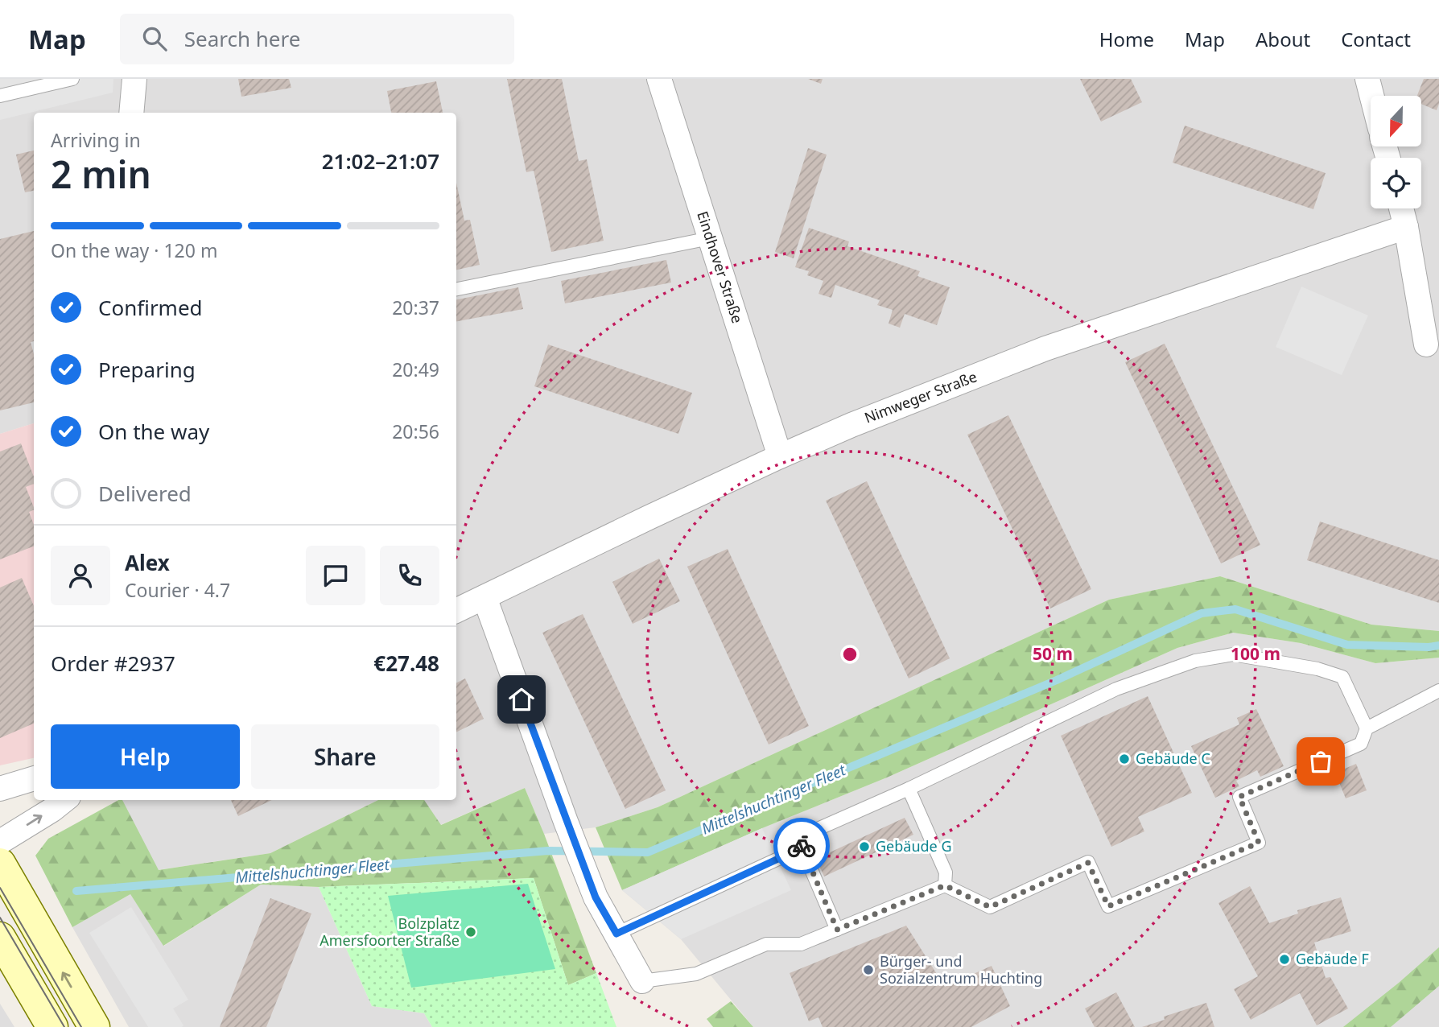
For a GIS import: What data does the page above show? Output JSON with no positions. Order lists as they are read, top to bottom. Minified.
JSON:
{"streets":{"street":["Eindhover Straße","Nimweger Straße"]},"crossings":[["Eindhover Straße","Nimweger Straße"]],"water":["Mittelshuchtinger Fleet"],"places":["Gebäude C","Gebäude G","Bolzplatz Amersfoorter Straße","Gebäude F","Bürger- und Sozialzentrum Huchting"],"north":"bottom","page":{"header":"Map","search":"Search here","nav":["Home","Map","About","Contact"],"heading":["2 min","Arriving in","21:02–21:07"],"panel":["Alex","Courier · 4.7","Order #2937","€27.48"],"bar":"On the way · 120 m","list":[["Confirmed","20:37"],["Preparing","20:49"],["On the way","20:56"],"Delivered"],"buttons":["Help","Share"]},"rings":["50 m","100 m"]}
